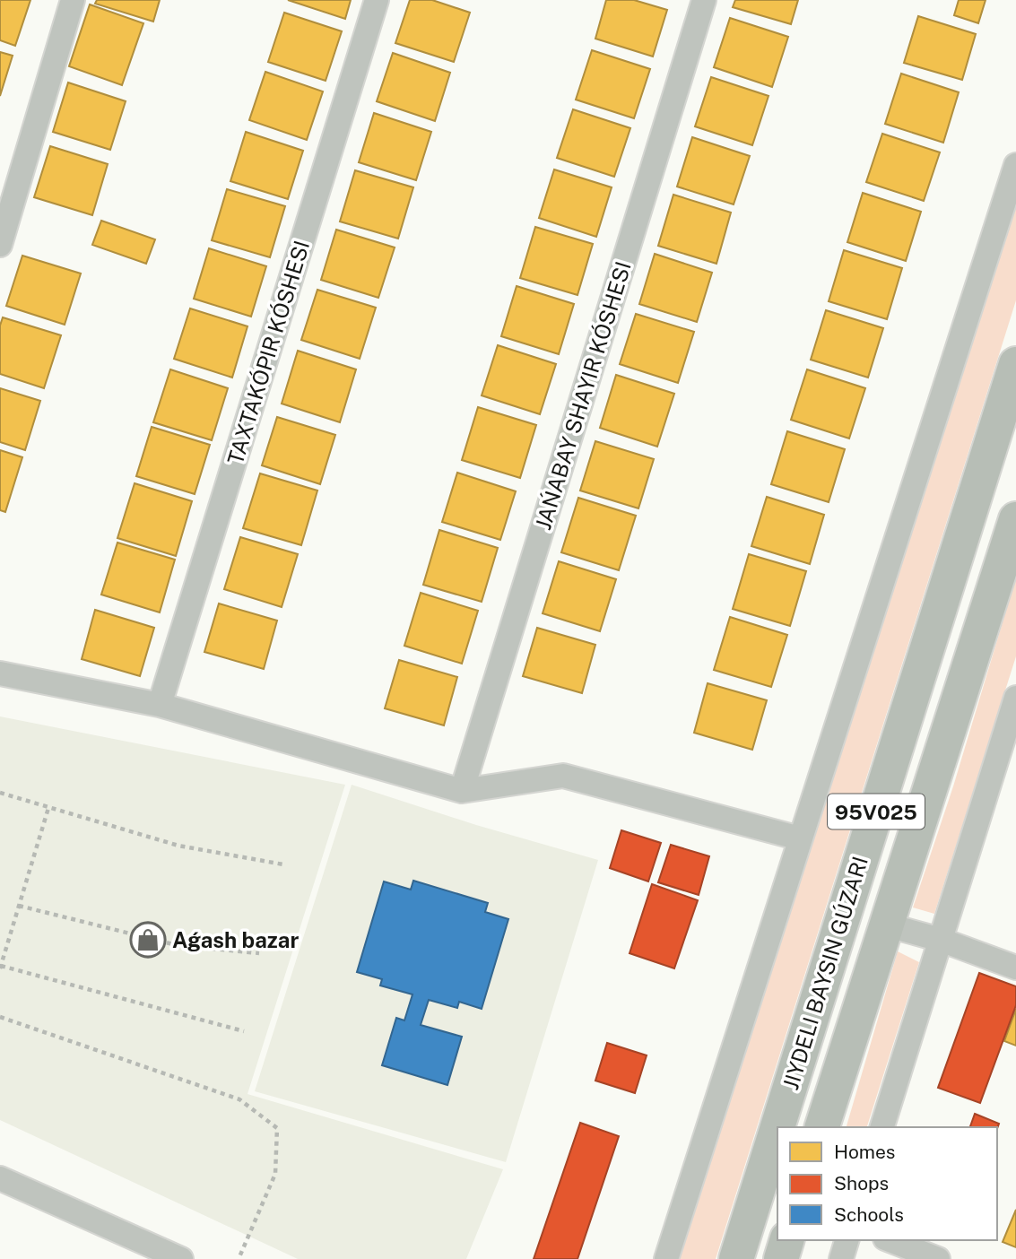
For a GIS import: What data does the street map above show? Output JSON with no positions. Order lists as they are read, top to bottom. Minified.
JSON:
{"streets":{"main road":["95V025"],"street":["TAXTAKÓPIR KÓSHESI"]},"places":{"shop":["Aǵash bazar"]},"legend":["Homes","Shops","Schools"]}
